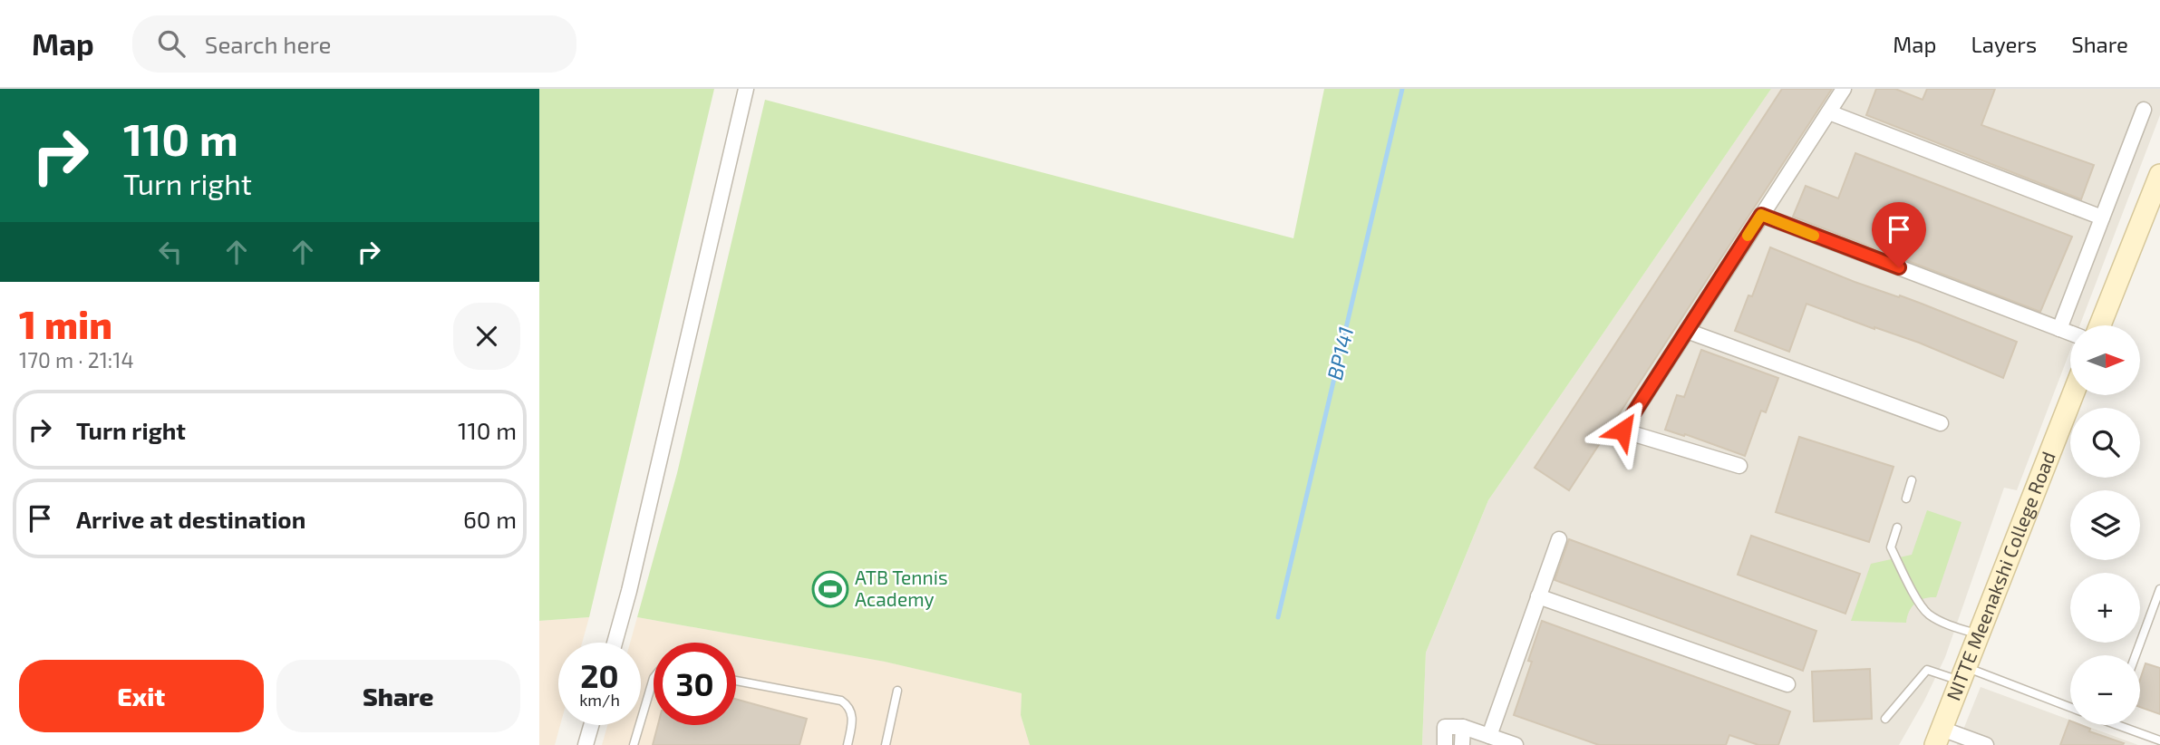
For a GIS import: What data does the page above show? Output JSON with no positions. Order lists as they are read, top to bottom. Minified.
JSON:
{"streets":{"street":["NITTE Meenakshi College Road"]},"water":["BP141"],"places":{"sports":["ATB Tennis Academy"]},"north":"right","page":{"header":"Map","search":"Search here","nav":["Map","Layers","Share"],"turn":["110 m","Turn right"],"heading":["1 min","170 m · 21:14"],"map_buttons":["+","−"],"list":[{"name":"Turn right","value":"110 m"},{"name":"Arrive at destination","value":"60 m"}],"speed":"20 km/h","limit":"30","buttons":["Exit","Share"]}}
